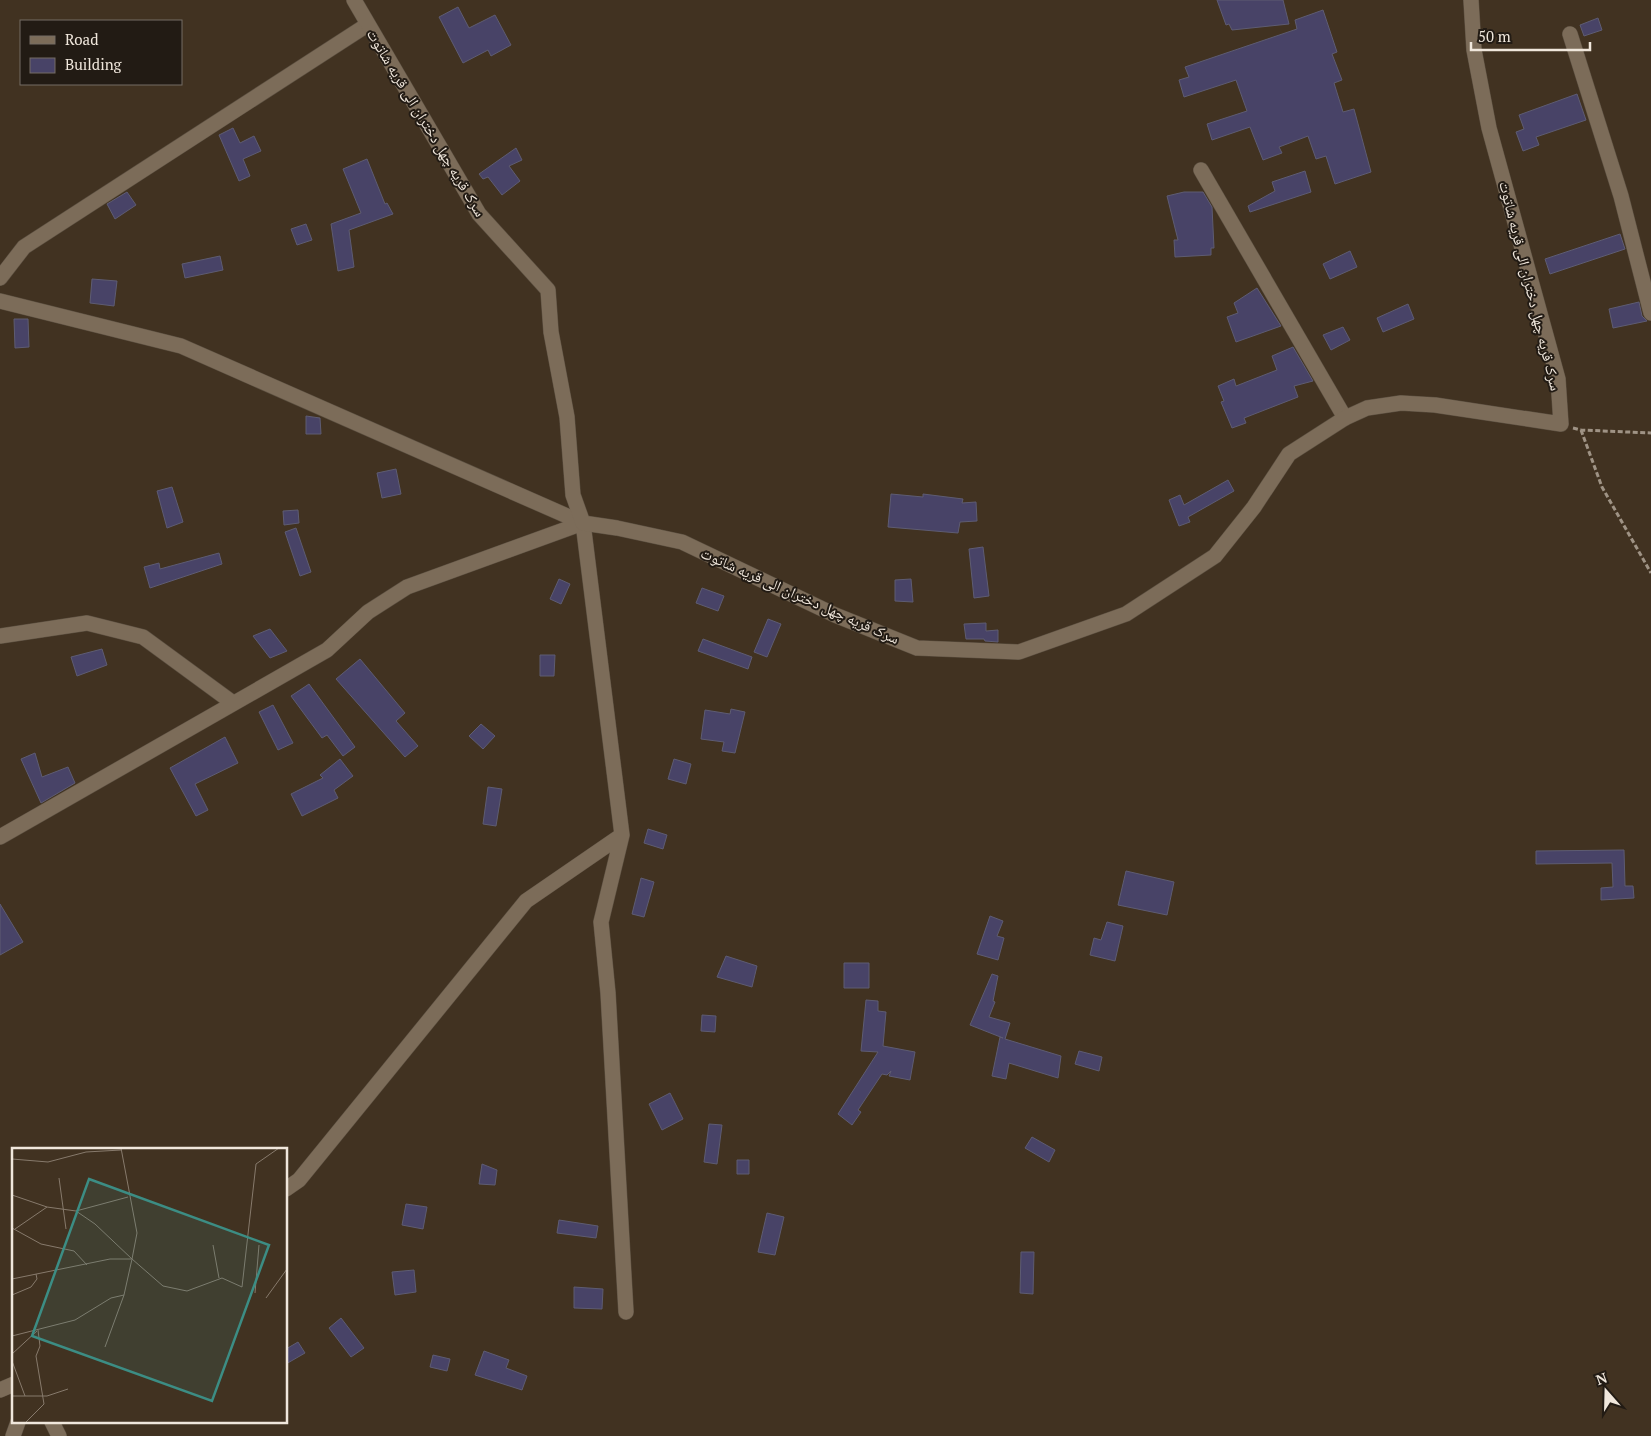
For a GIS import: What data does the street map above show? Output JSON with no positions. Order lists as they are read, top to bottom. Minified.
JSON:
{"streets":{"street":["سرک قریه چهل دختران الی قریه شاتوت"]},"legend":["Road","Building"],"scale_bar":"50 m","north":"top"}
